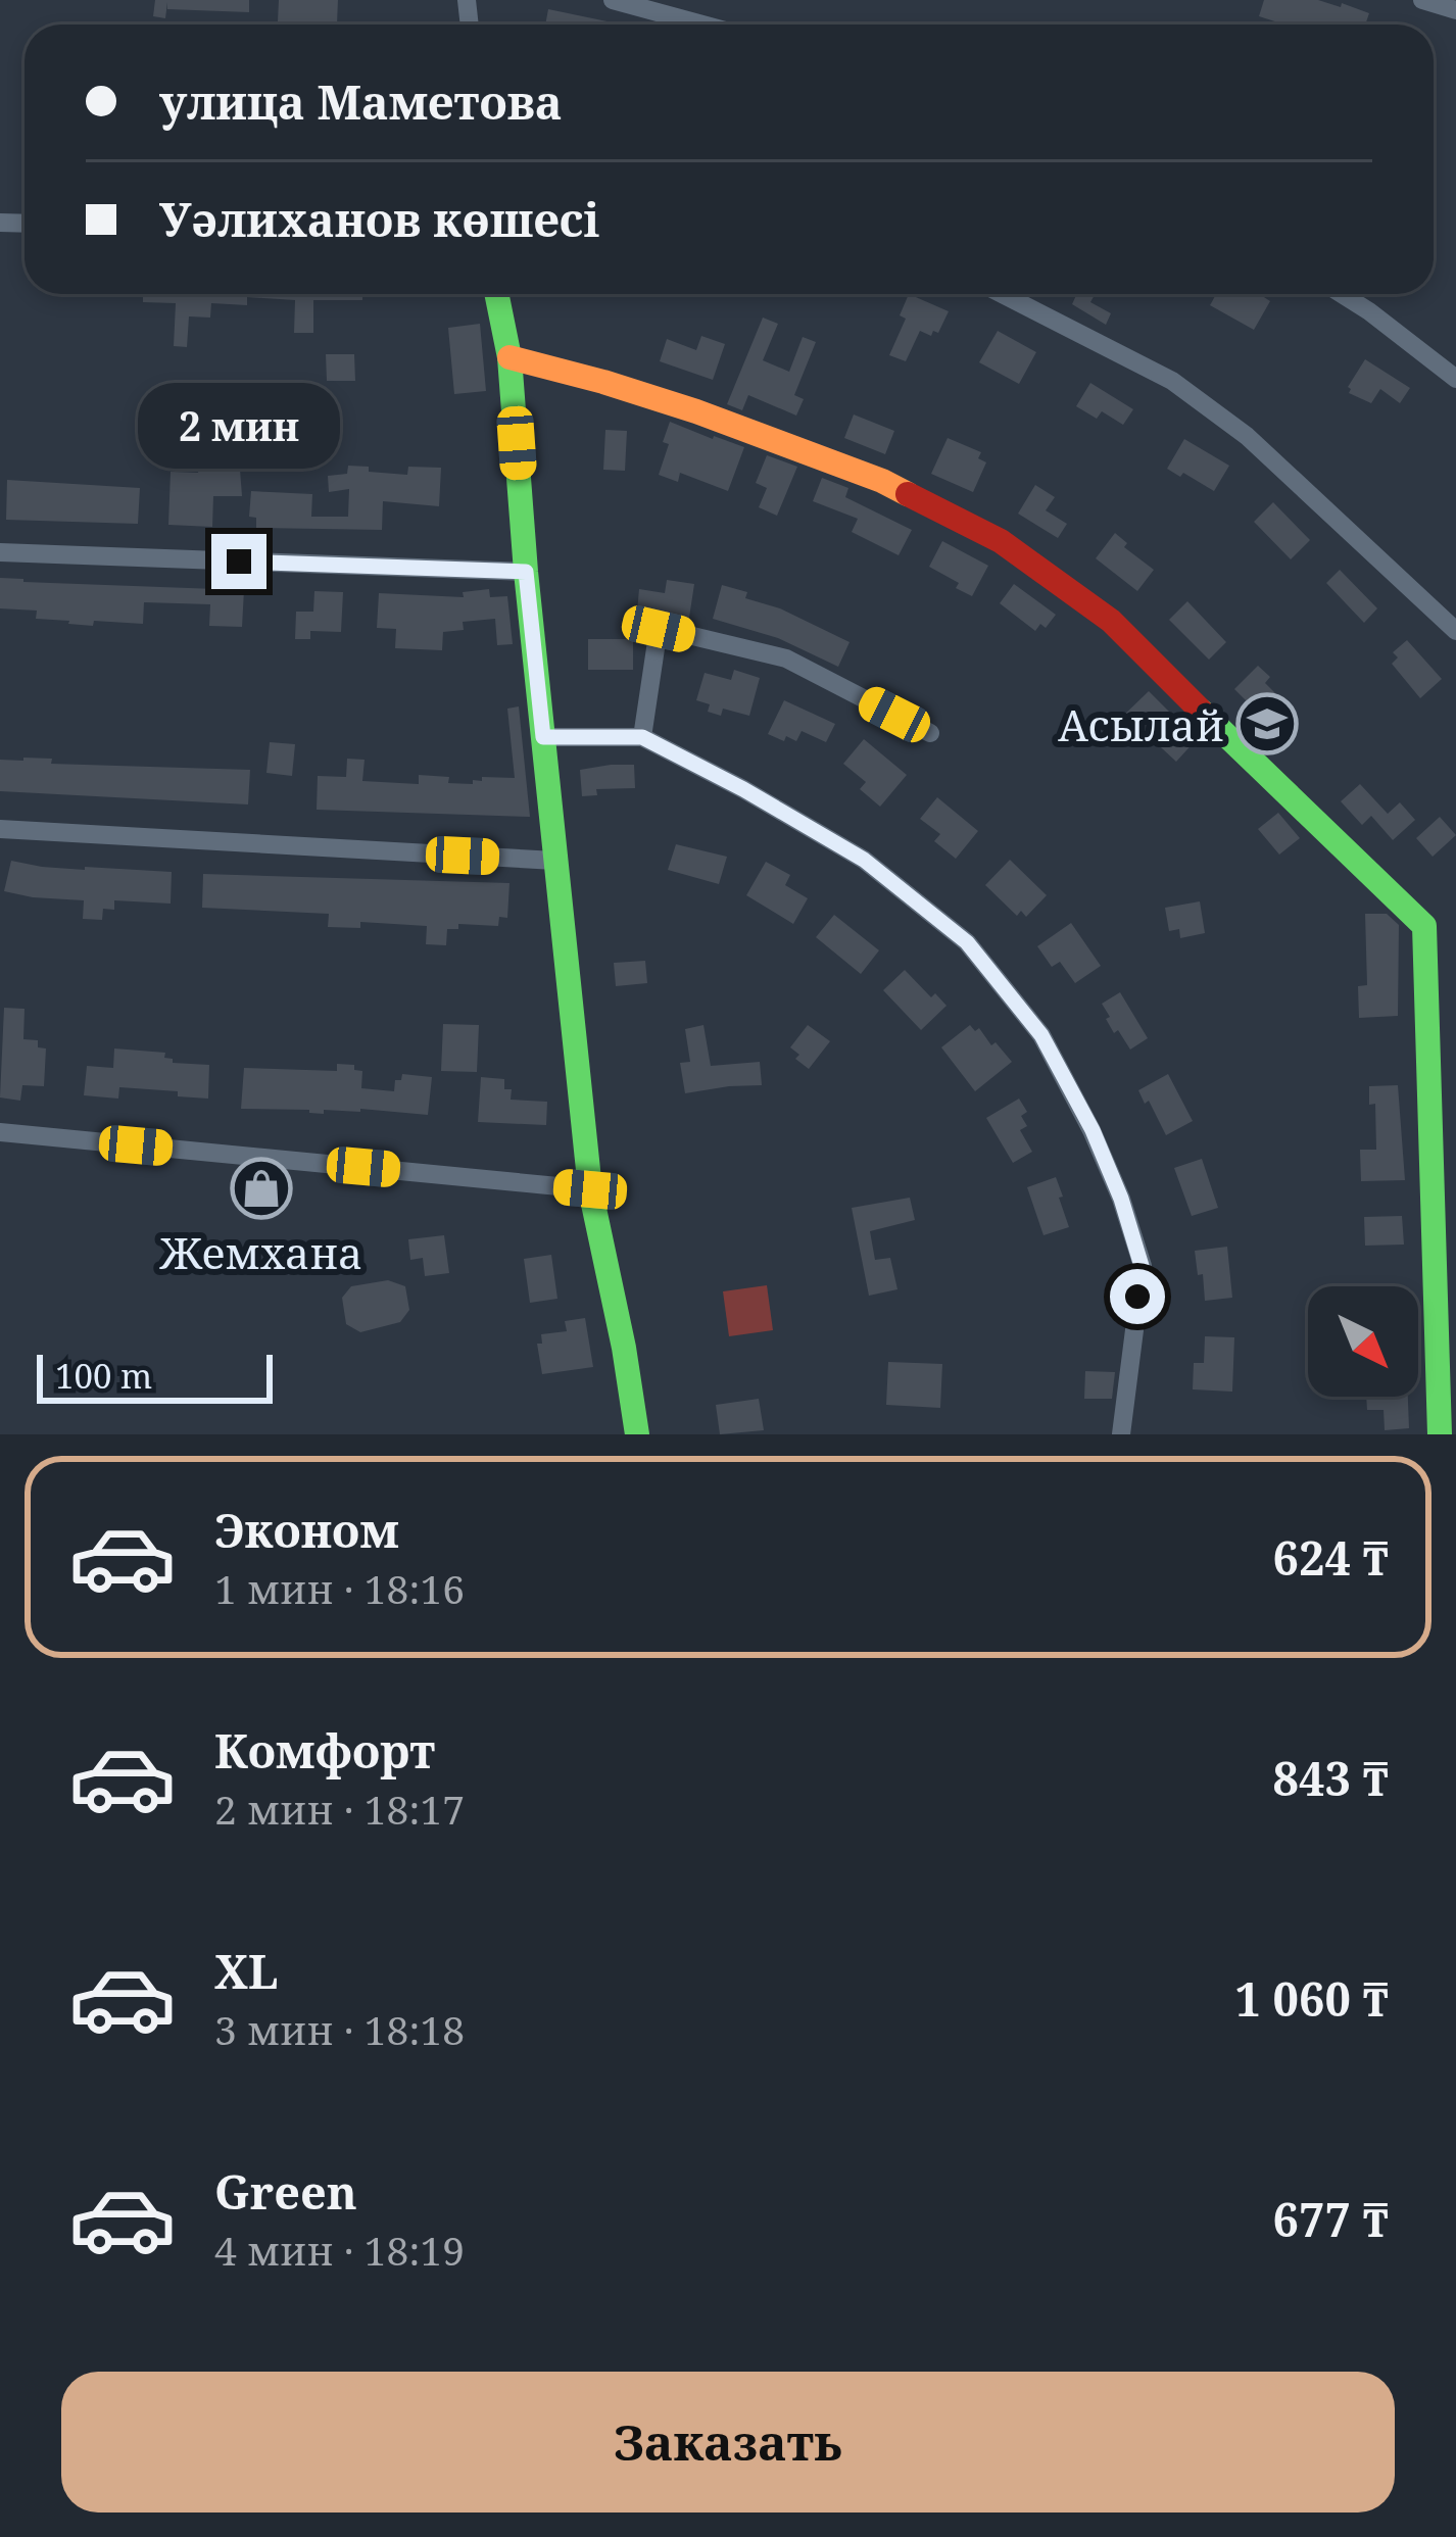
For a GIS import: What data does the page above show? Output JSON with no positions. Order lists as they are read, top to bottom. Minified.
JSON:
{"places":{"school or university":["Асылай"],"shop":["Жемхана"]},"scale_bar":"100 m","north":"bottom right","page":{"banner":["улица Маметова","Уәлиханов көшесі"],"bubble":"2 мин","scale":"100 m","list":[{"name":"Эконом","note":"1 мин · 18:16","value":"624 ₸"},{"name":"Комфорт","note":"2 мин · 18:17","value":"843 ₸"},{"name":"XL","note":"3 мин · 18:18","value":"1 060 ₸"},{"name":"Green","note":"4 мин · 18:19","value":"677 ₸"}],"buttons":"Заказать"}}
